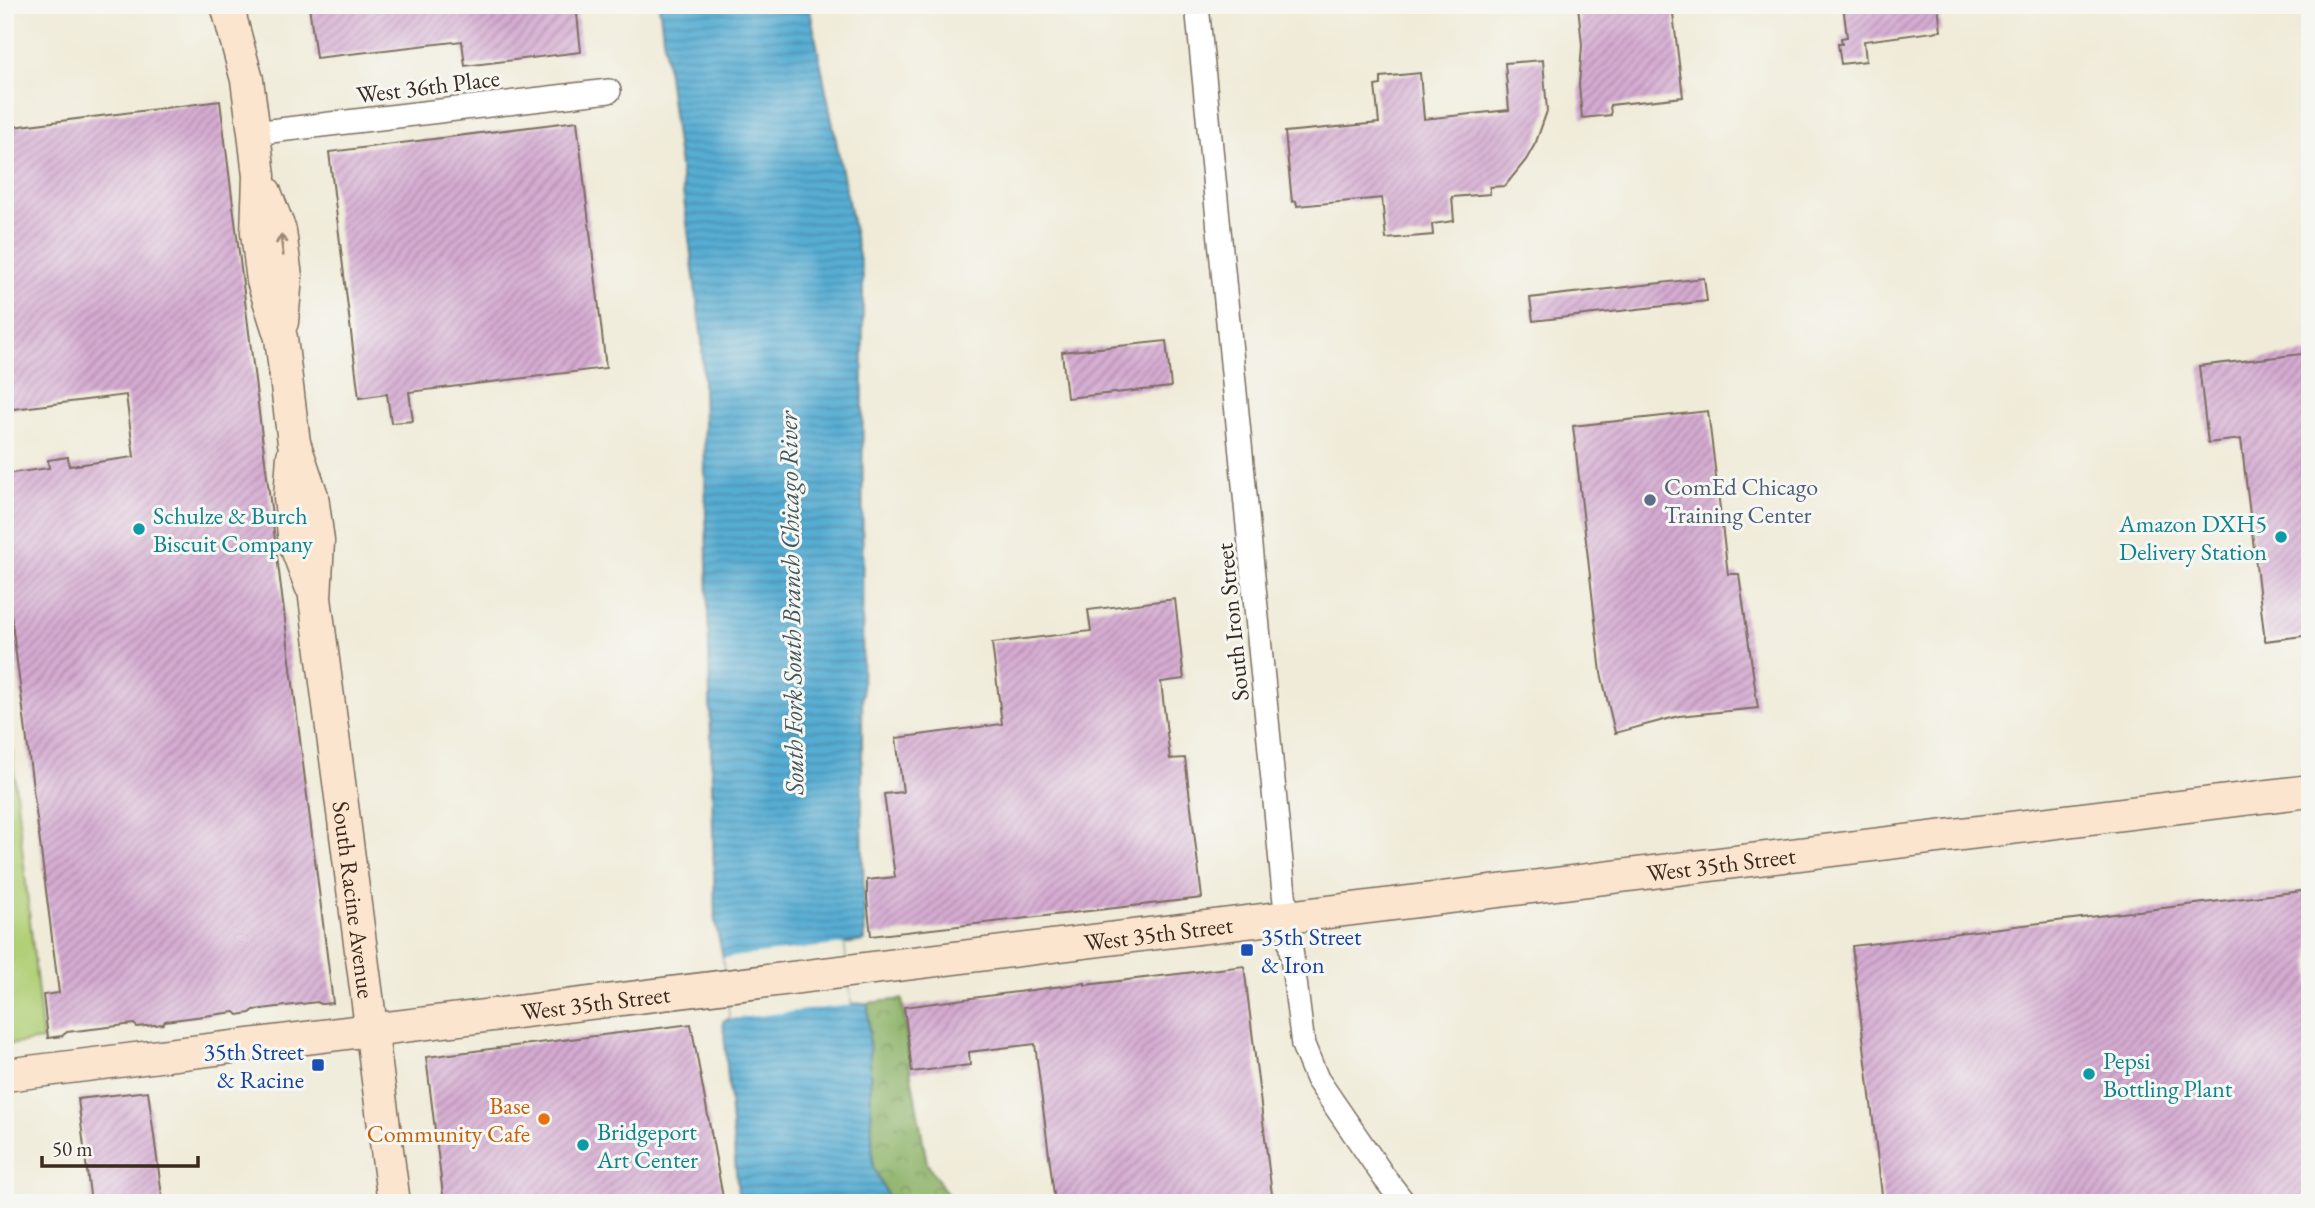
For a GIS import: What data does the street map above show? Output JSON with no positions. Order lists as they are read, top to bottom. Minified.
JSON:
{"streets":{"main road":["West 35th Street","South Racine Avenue"],"street":["West 36th Place","South Iron Street"]},"crossings":[["West 36th Place","South Racine Avenue"],["South Iron Street","West 35th Street"],["West 35th Street","South Racine Avenue"]],"water":["South Fork South Branch Chicago River"],"places":{"other":["ComEd Chicago Training Center","Schulze & Burch Biscuit Company","Amazon DXH5 Delivery Station","Pepsi Bottling Plant","Base Community Cafe","Bridgeport Art Center"],"transit":["35th Street & Iron","35th Street & Racine"]},"scale_bar":"50 m"}
